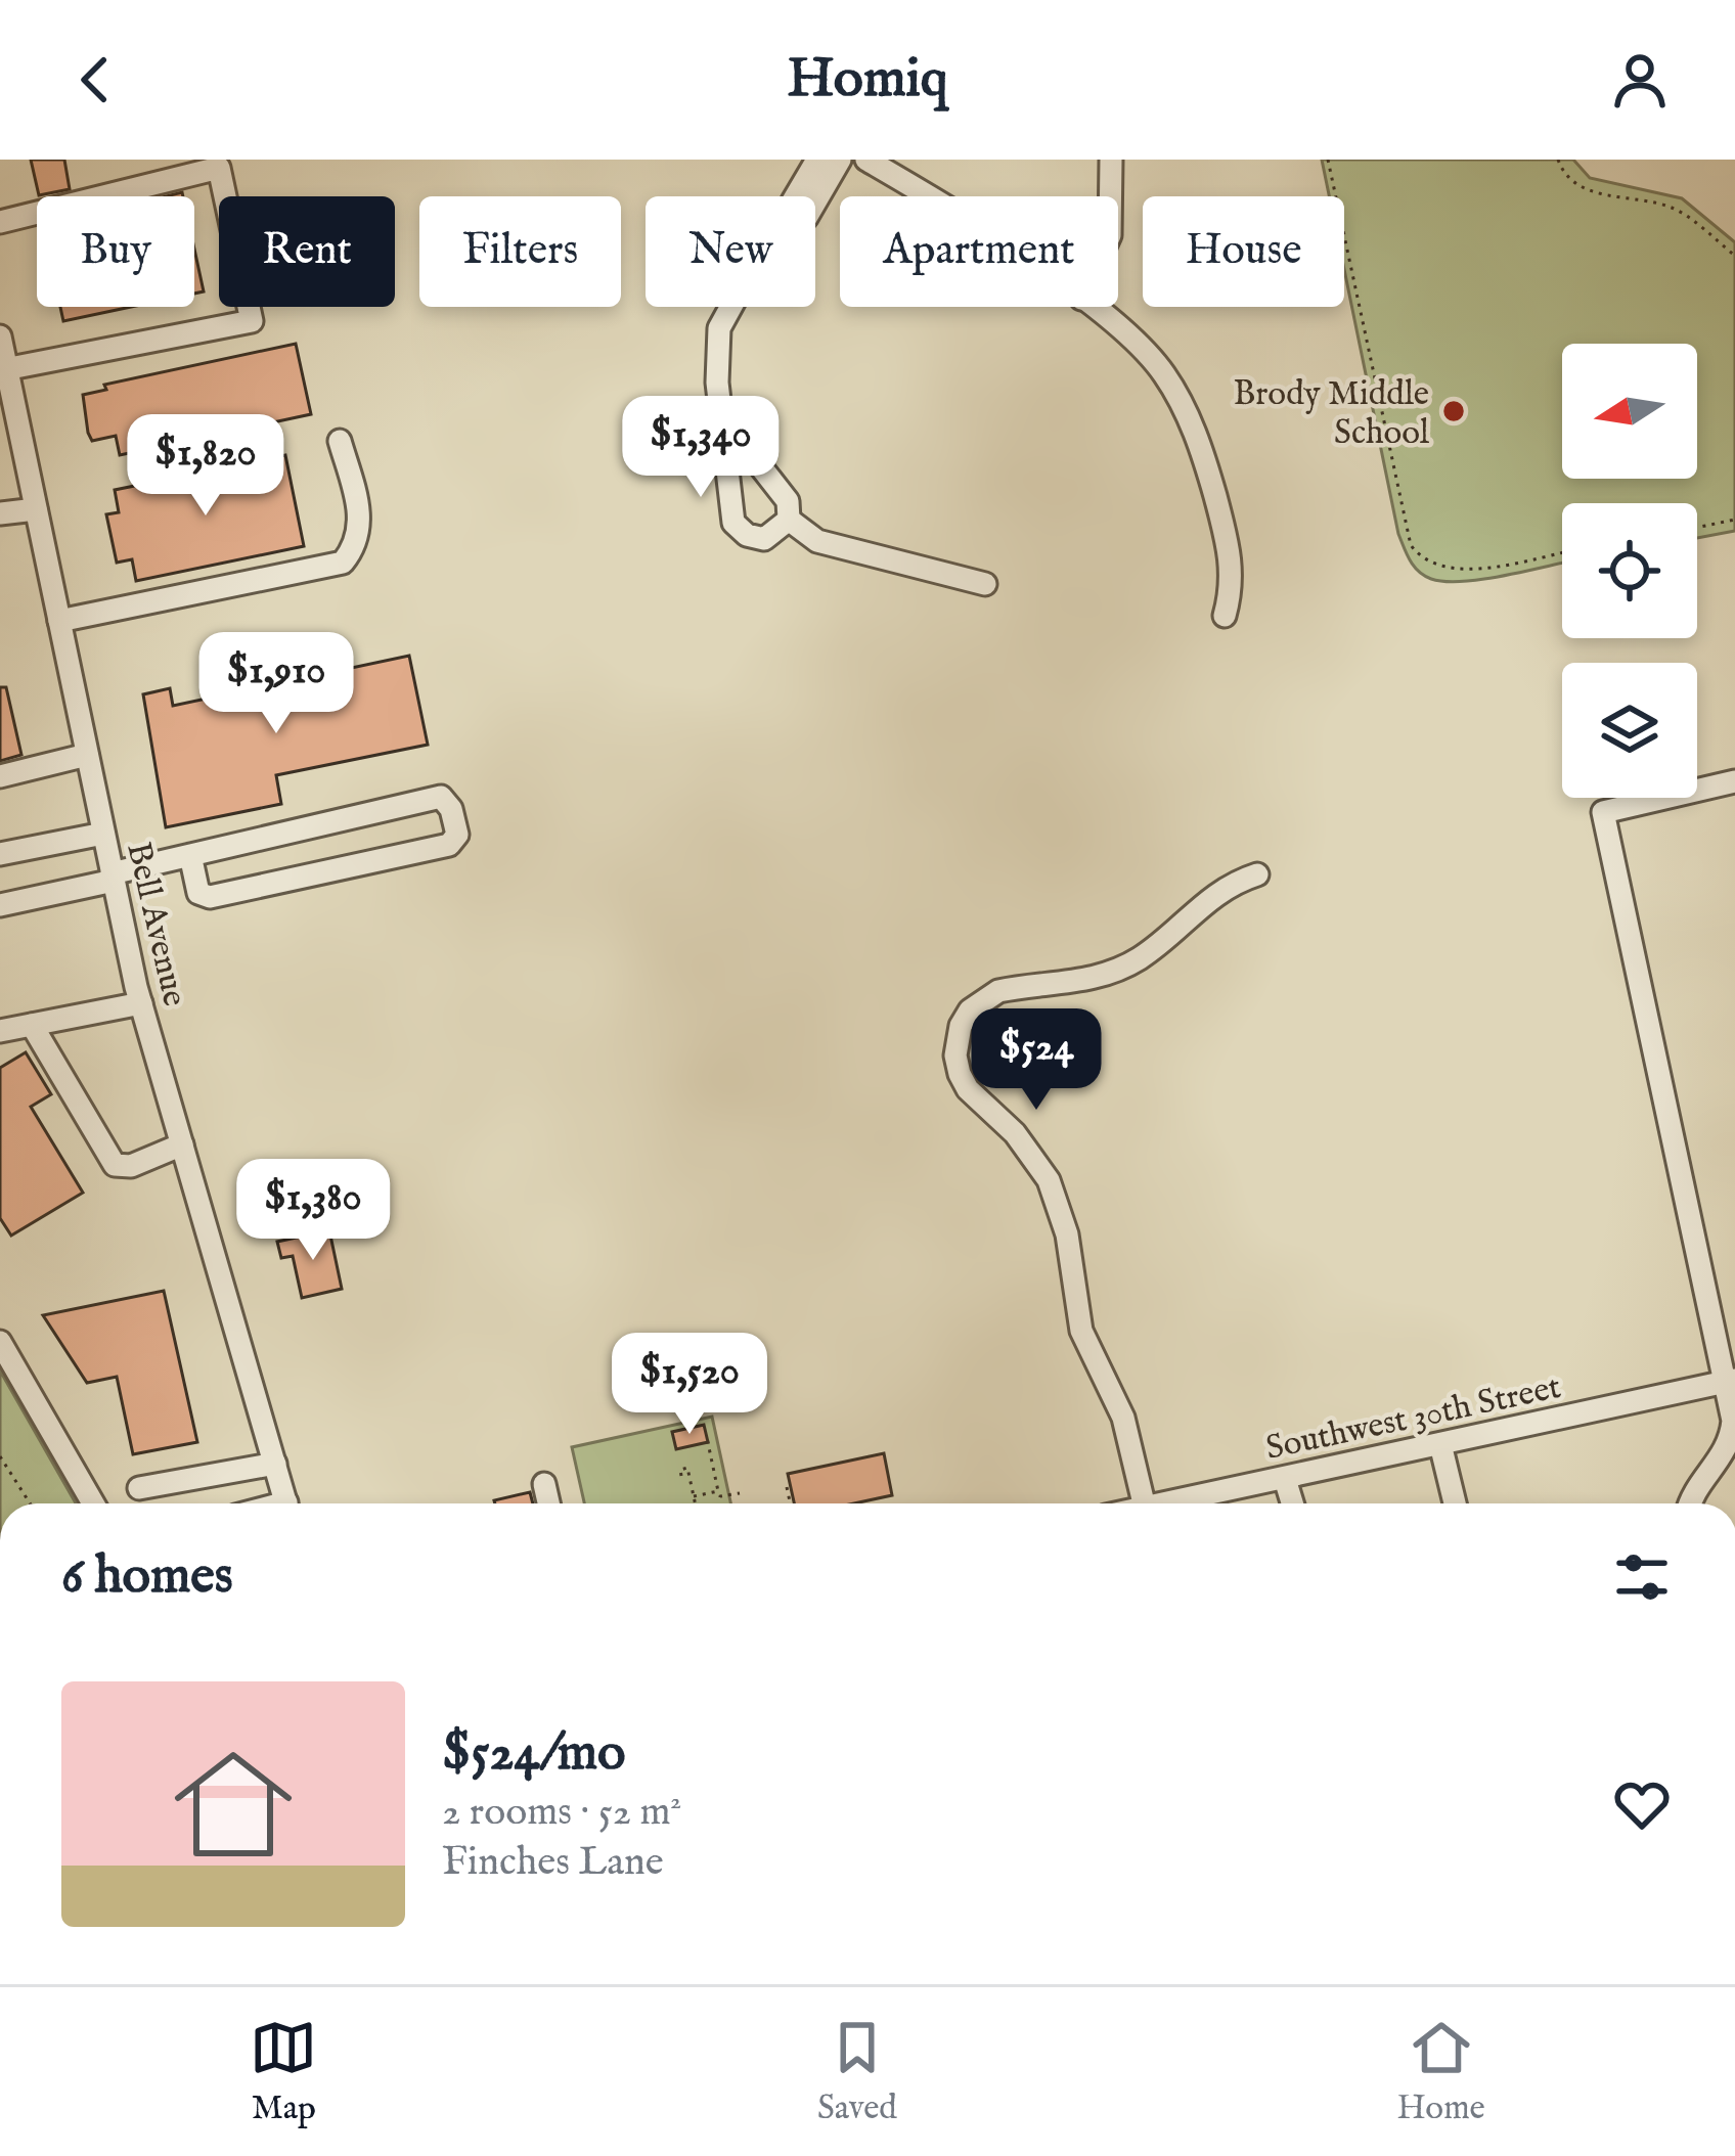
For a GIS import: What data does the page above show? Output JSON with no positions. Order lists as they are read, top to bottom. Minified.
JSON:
{"streets":{"street":["Bell Avenue","Southwest 30th Street"]},"places":["Brody Middle School"],"north":"left","page":{"header":"Homiq","chip":["Buy","Rent","Filters","New","Apartment","House"],"price":["$1,340","$1,820","$1,910","$524","$1,380","$1,520"],"heading":"6 homes","list":[{"name":"$524/mo","note":"2 rooms · 52 m² · Finches Lane"}],"tabs":["Map","Saved","Home"]}}
